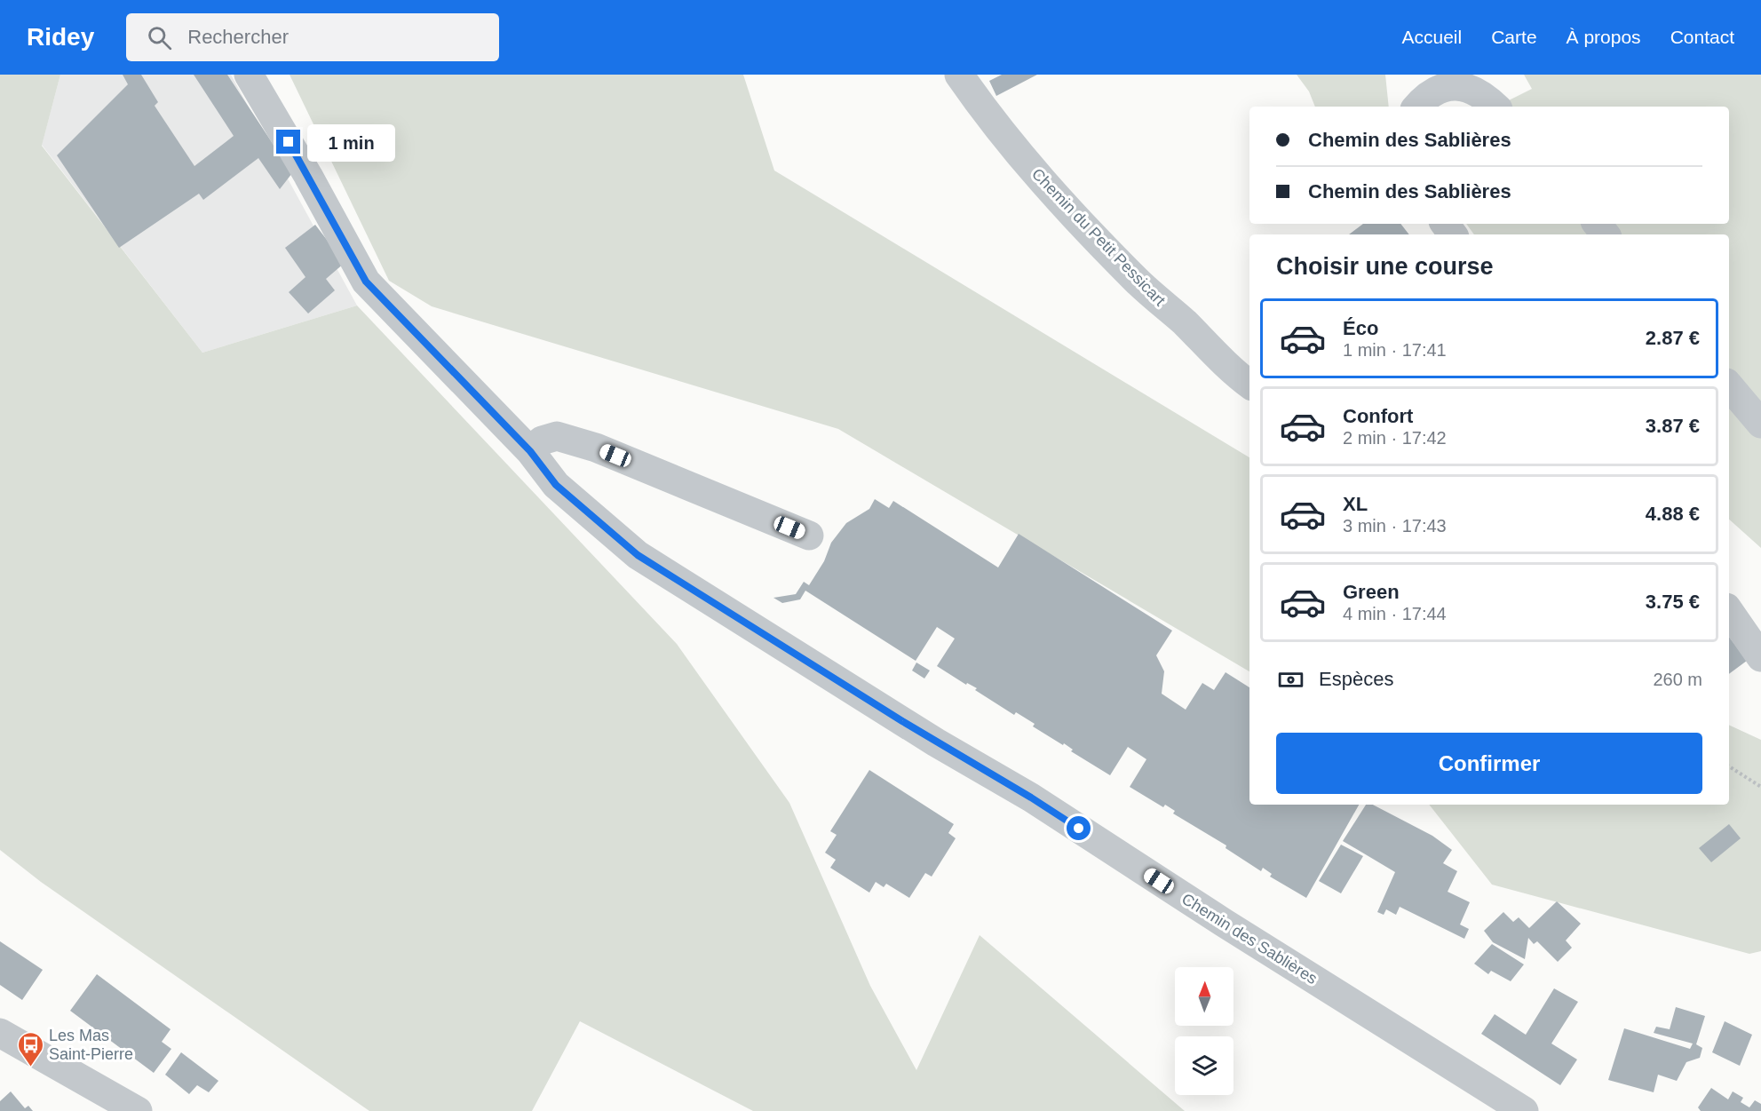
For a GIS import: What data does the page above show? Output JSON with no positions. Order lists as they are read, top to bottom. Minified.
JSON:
{"streets":{"street":["Chemin du Petit Pessicart","Chemin des Sablières"]},"places":{"bus stop":["Les Mas Saint-Pierre"]},"north":"top","page":{"header":"Ridey","search":"Rechercher","nav":["Accueil","Carte","À propos","Contact"],"banner":["Chemin des Sablières","Chemin des Sablières"],"bubble":"1 min","heading":"Choisir une course","list":[{"name":"Éco","note":"1 min · 17:41","value":"2.87 €"},{"name":"Confort","note":"2 min · 17:42","value":"3.87 €"},{"name":"XL","note":"3 min · 17:43","value":"4.88 €"},{"name":"Green","note":"4 min · 17:44","value":"3.75 €"}],"pay":["Espèces","260 m"],"buttons":"Confirmer"}}
